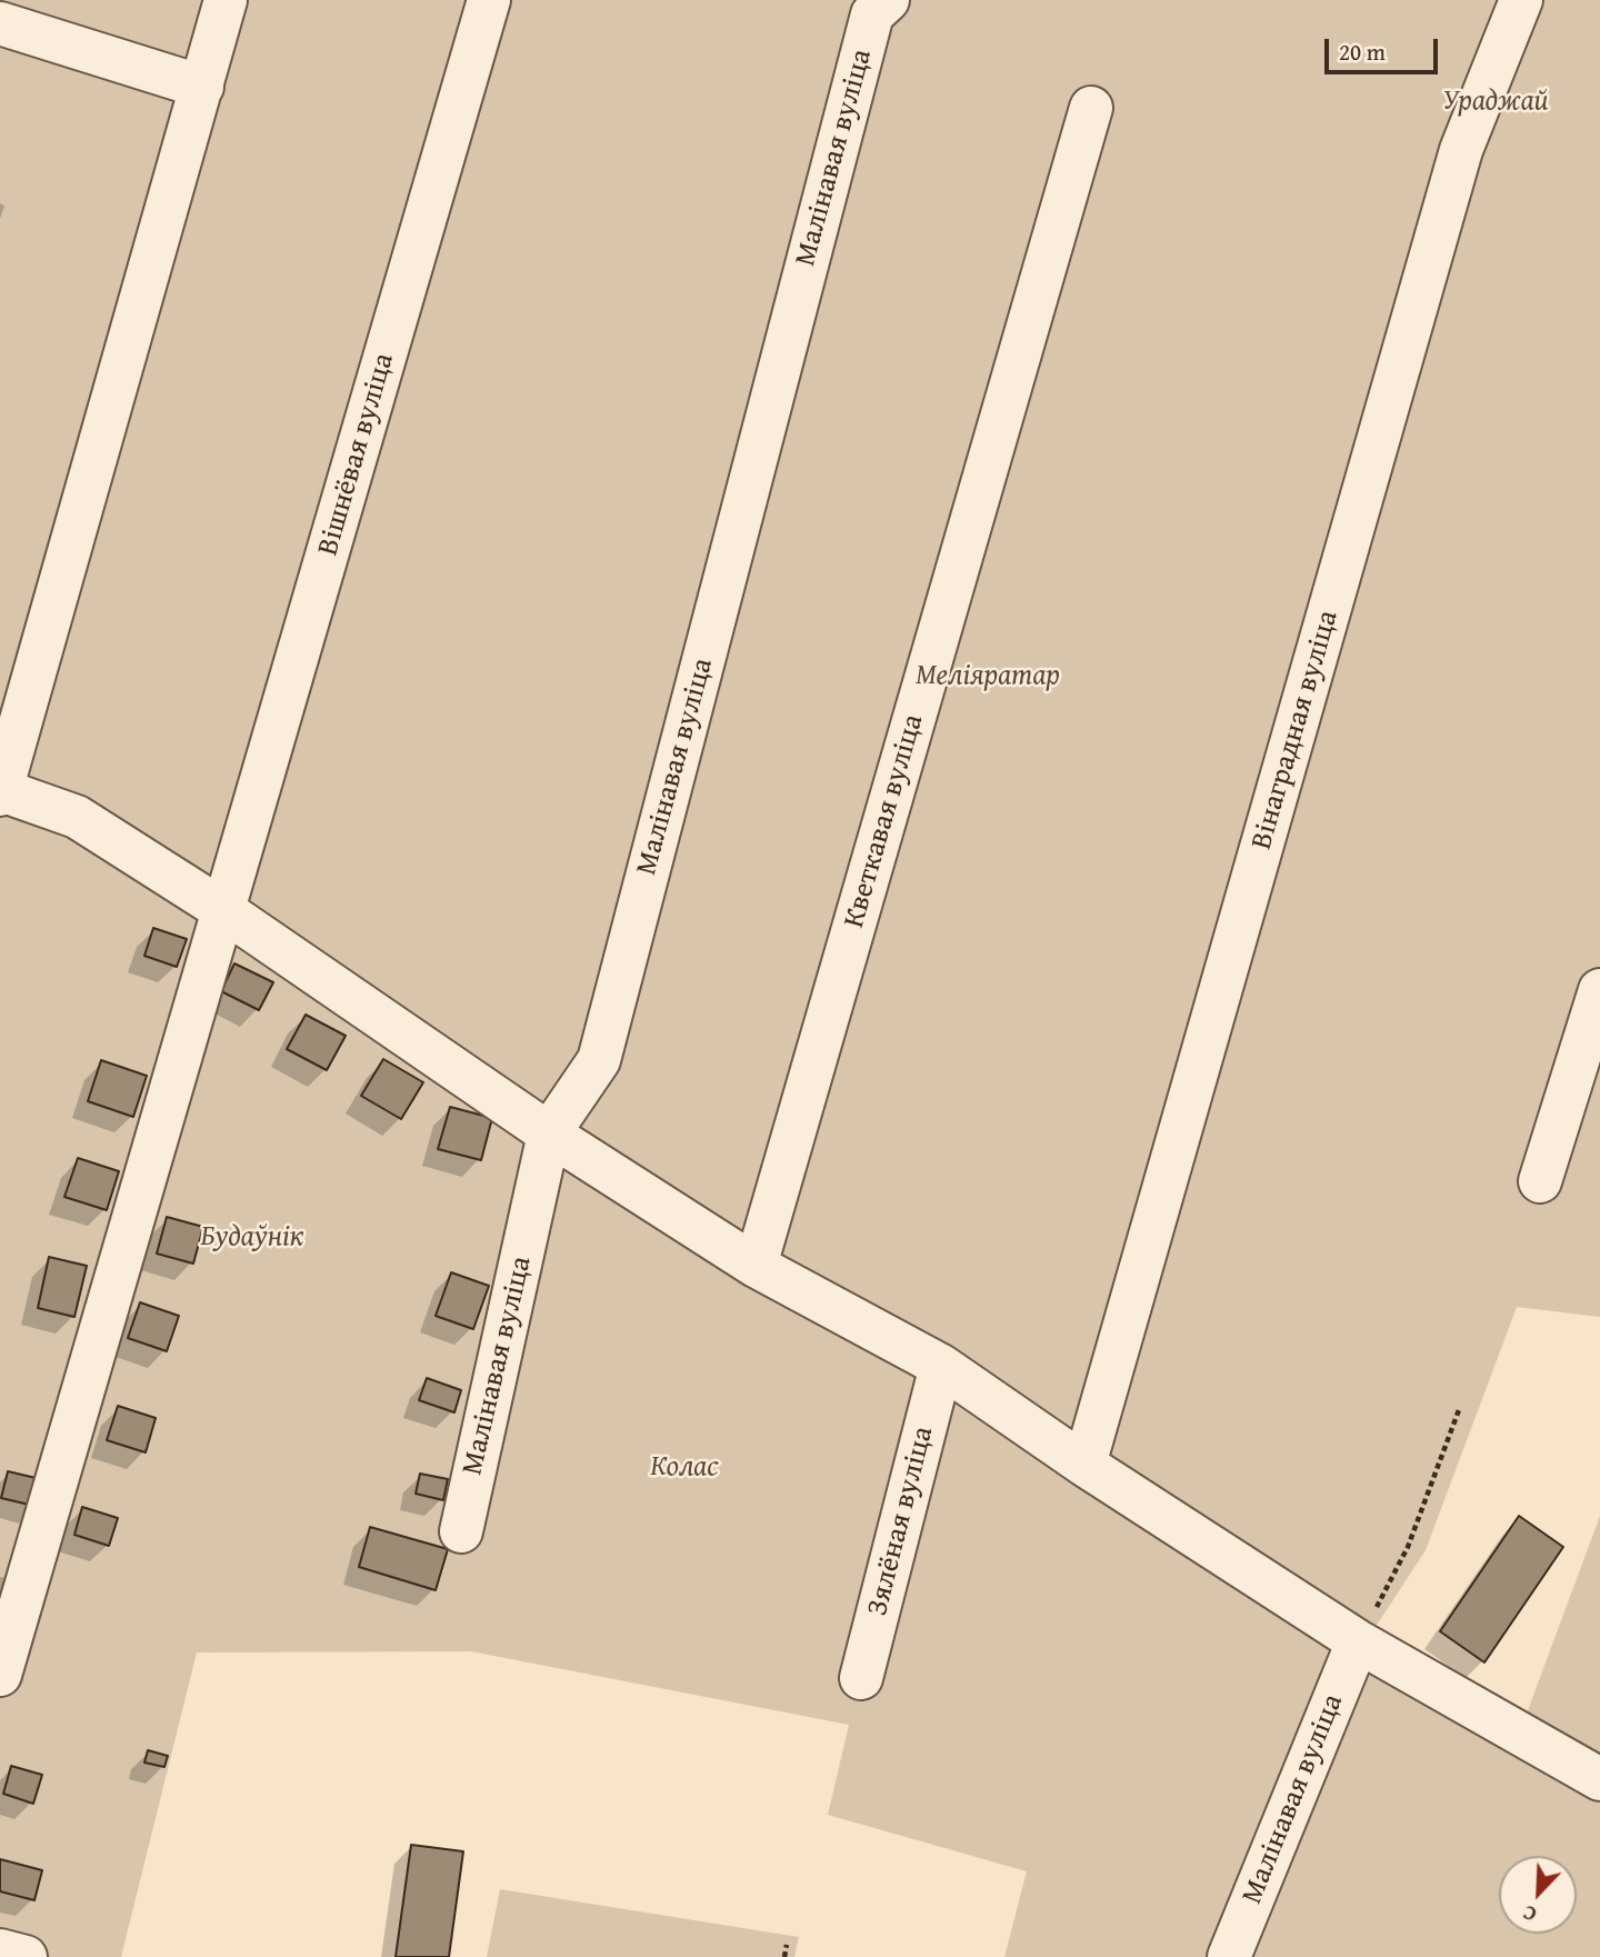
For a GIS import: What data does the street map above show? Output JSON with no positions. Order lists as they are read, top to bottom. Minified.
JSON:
{"streets":{"street":["Малінавая вуліца","Вішнёвая вуліца","Вінаградная вуліца","Кветкавая вуліца","Зялёная вуліца"]},"parks":["Ураджай","Меліяратар","Будаўнік","Колас"],"scale_bar":"20 m","north":"bottom left"}
